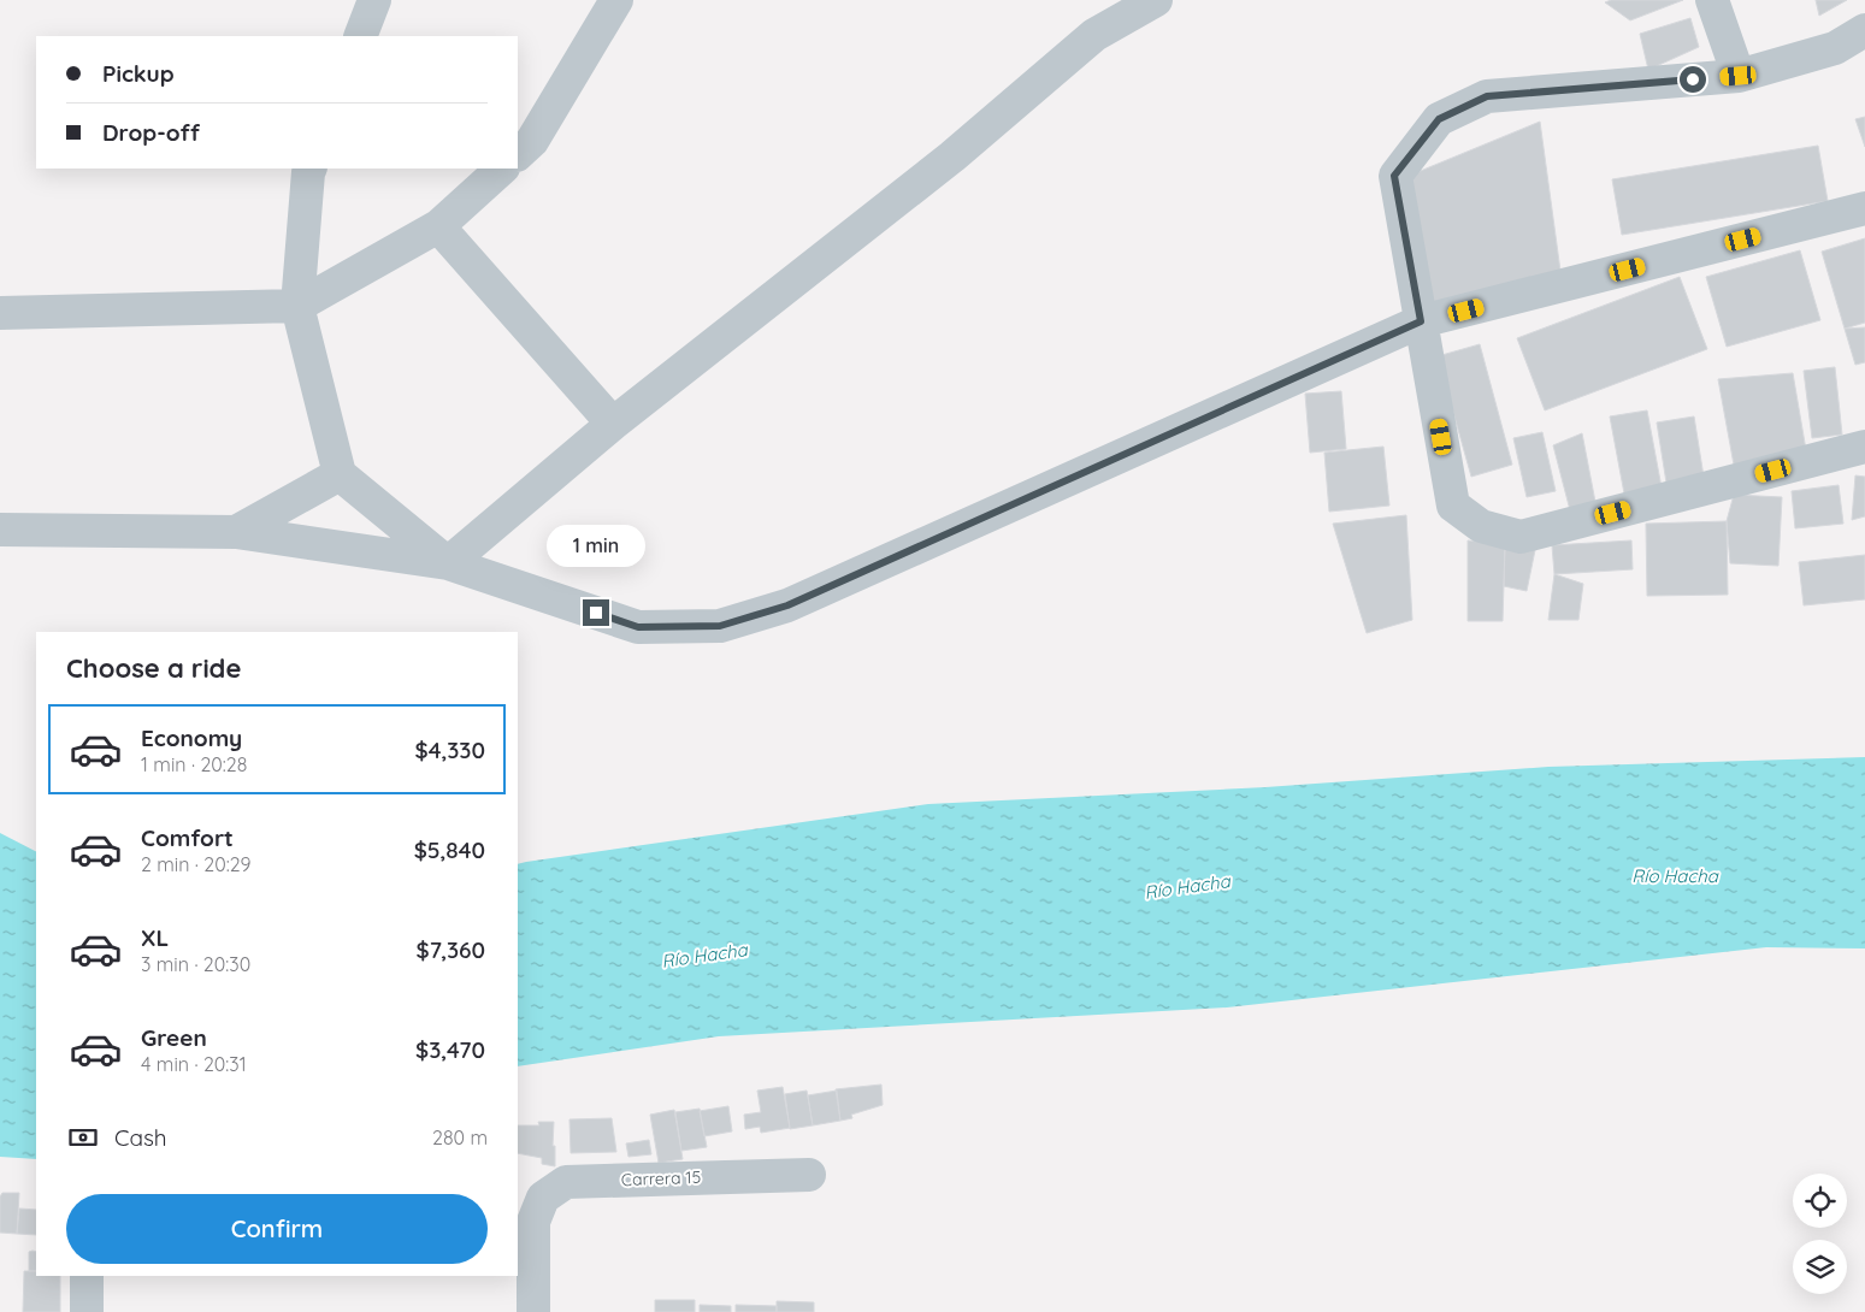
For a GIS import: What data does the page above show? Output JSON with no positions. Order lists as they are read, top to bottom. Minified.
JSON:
{"streets":{"street":["Carrera 15"]},"water":["Río Hacha"],"page":{"banner":["Pickup","Drop-off"],"bubble":"1 min","heading":"Choose a ride","list":[{"name":"Economy","note":"1 min · 20:28","value":"$4,330"},{"name":"Comfort","note":"2 min · 20:29","value":"$5,840"},{"name":"XL","note":"3 min · 20:30","value":"$7,360"},{"name":"Green","note":"4 min · 20:31","value":"$3,470"}],"pay":["Cash","280 m"],"buttons":"Confirm"}}
